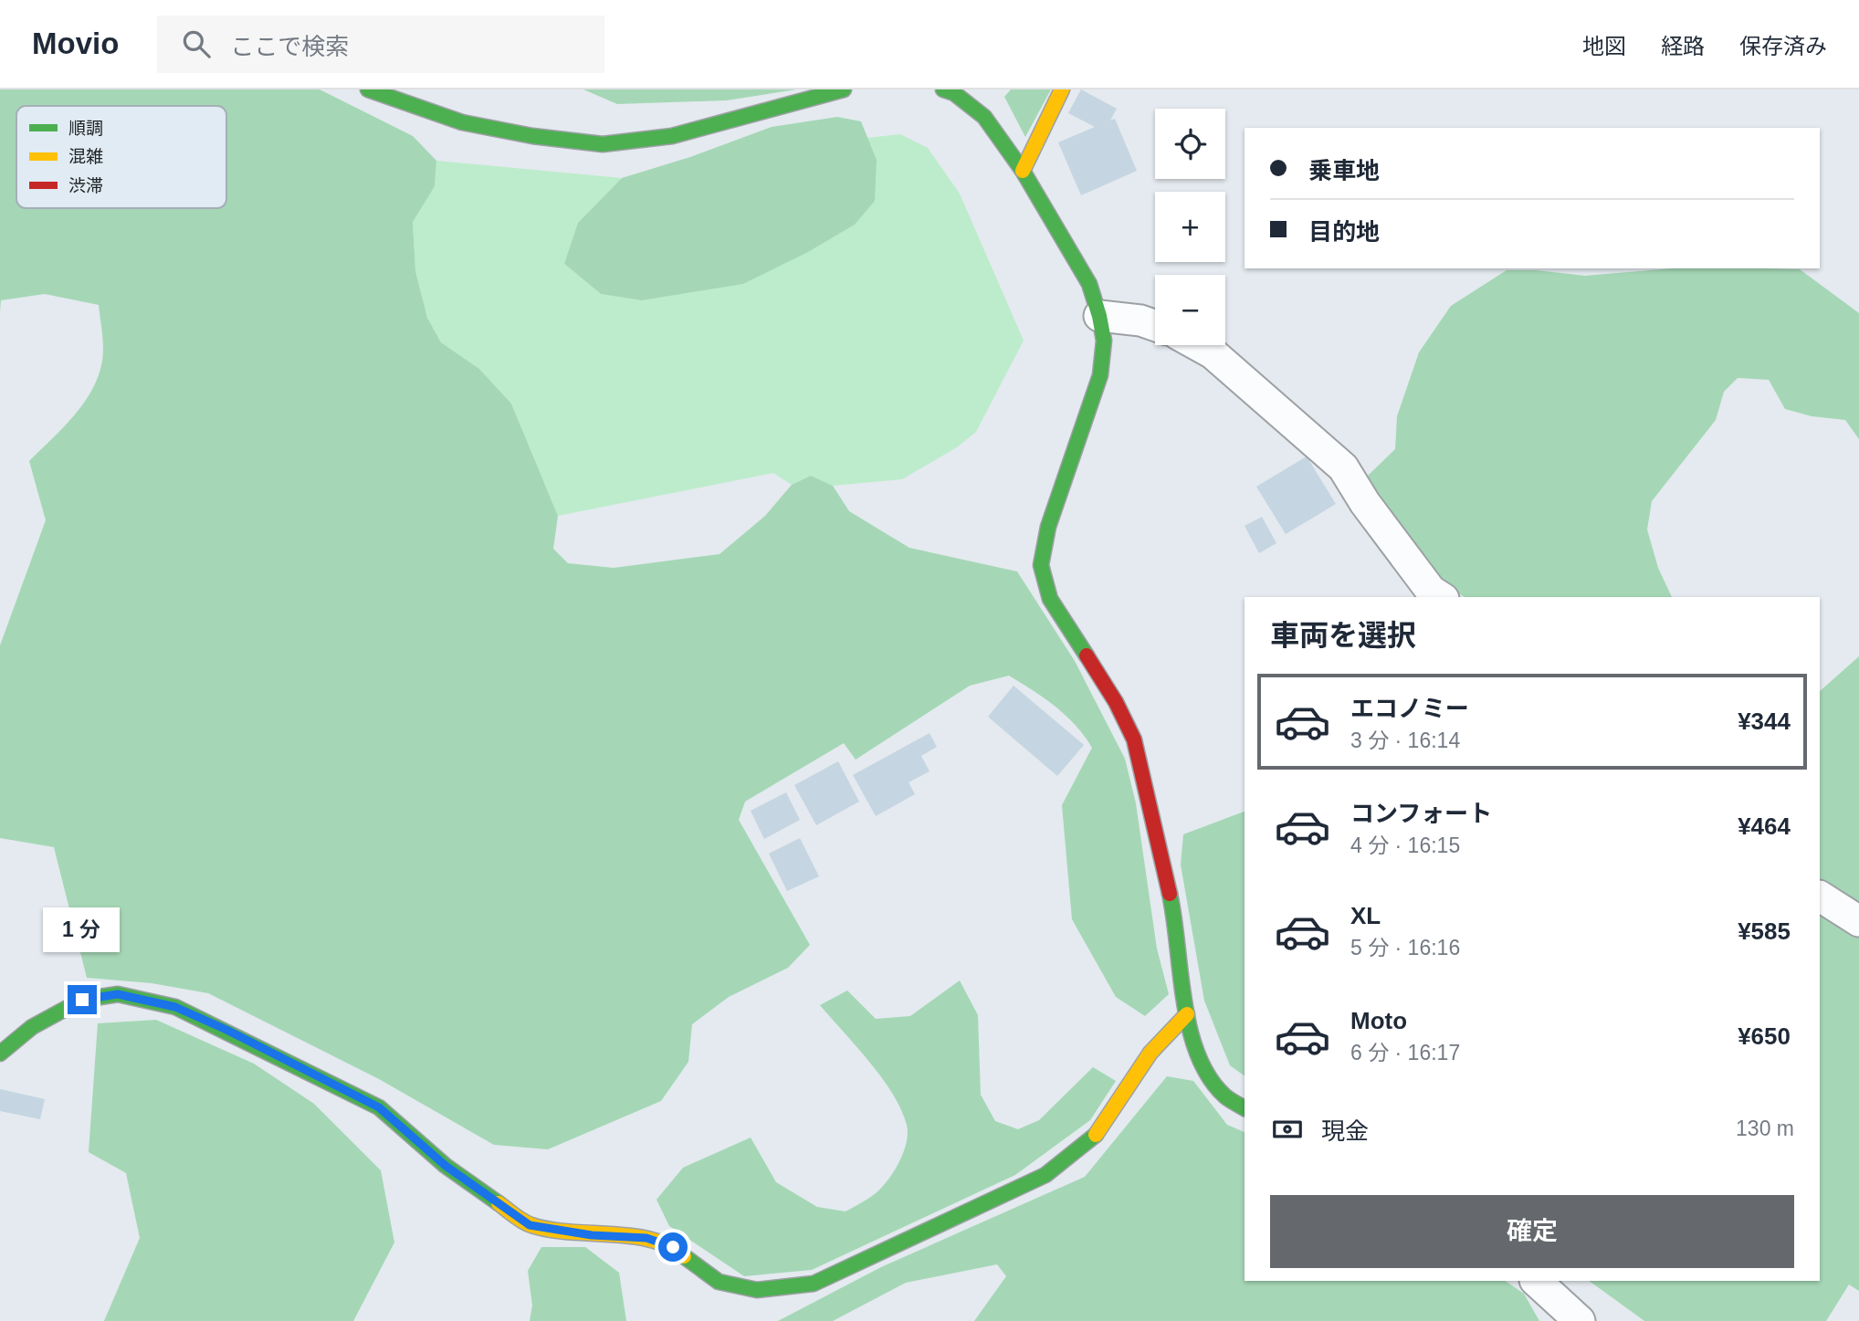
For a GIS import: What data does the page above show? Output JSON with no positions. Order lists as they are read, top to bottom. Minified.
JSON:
{"legend":["順調","混雑","渋滞"],"page":{"header":"Movio","search":"ここで検索","nav":["地図","経路","保存済み"],"map_buttons":["+","−"],"banner":["乗車地","目的地"],"heading":"車両を選択","list":[{"name":"エコノミー","note":"3 分 · 16:14","value":"¥344"},{"name":"コンフォート","note":"4 分 · 16:15","value":"¥464"},{"name":"XL","note":"5 分 · 16:16","value":"¥585"},{"name":"Moto","note":"6 分 · 16:17","value":"¥650"}],"bubble":"1 分","pay":["現金","130 m"],"buttons":"確定"}}
